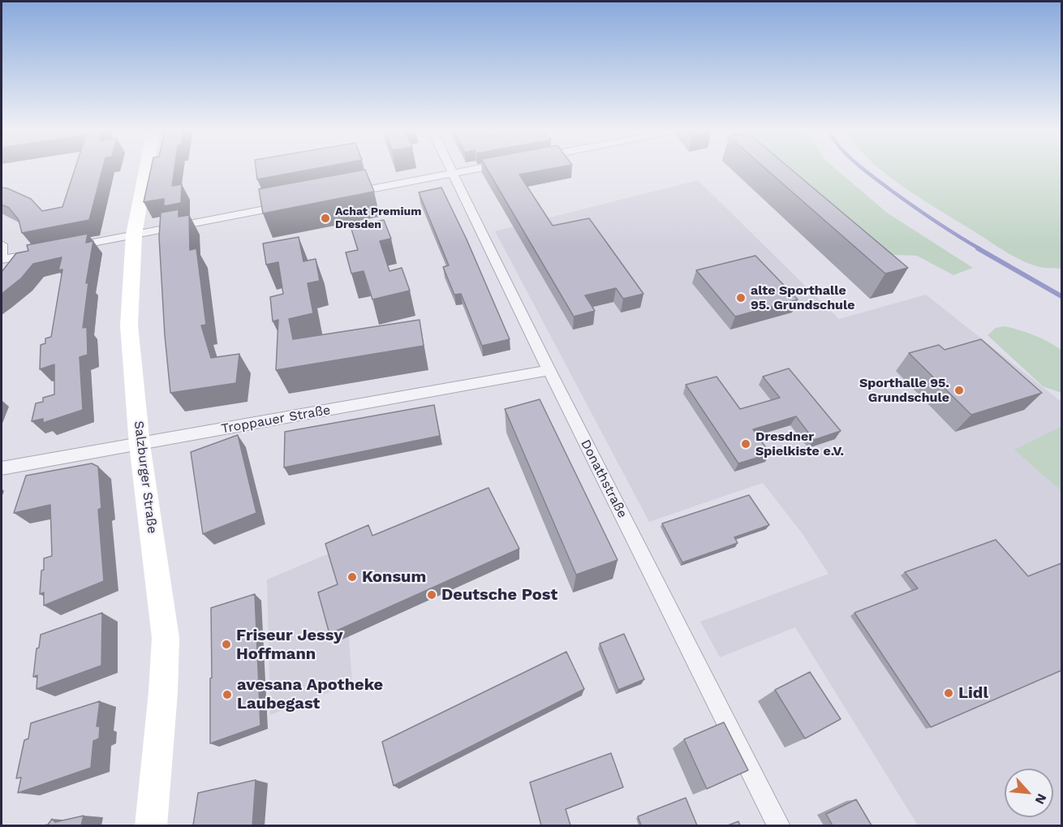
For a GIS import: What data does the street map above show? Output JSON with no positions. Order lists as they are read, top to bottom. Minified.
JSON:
{"streets":{"street":["Troppauer Straße","Salzburger Straße","Donathstraße"]},"crossings":[["Troppauer Straße","Salzburger Straße"],["Troppauer Straße","Donathstraße"]],"places":["Achat Premium Dresden","alte Sporthalle 95. Grundschule","Sporthalle 95. Grundschule","Dresdner Spielkiste e.V.","Konsum","Deutsche Post","Friseur Jessy Hoffmann","Lidl","avesana Apotheke Laubegast"],"north":"bottom right"}
